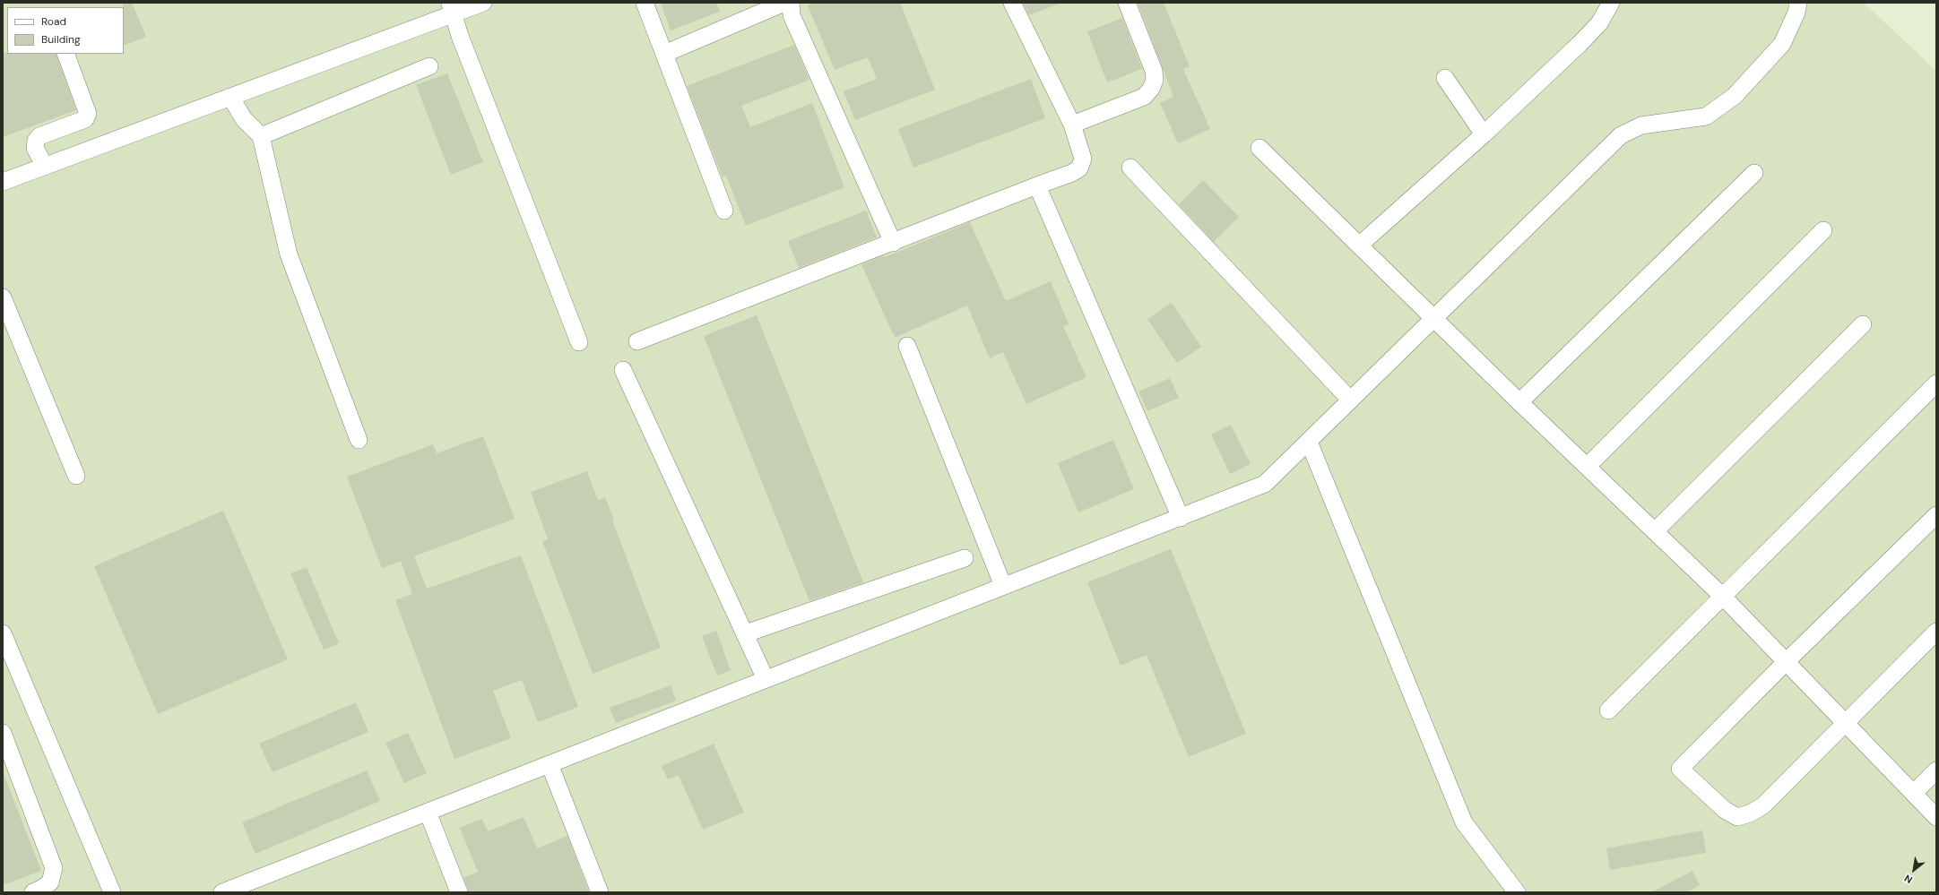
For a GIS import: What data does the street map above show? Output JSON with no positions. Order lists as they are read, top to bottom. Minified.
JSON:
{"legend":["Road","Building"],"north":"bottom left"}
